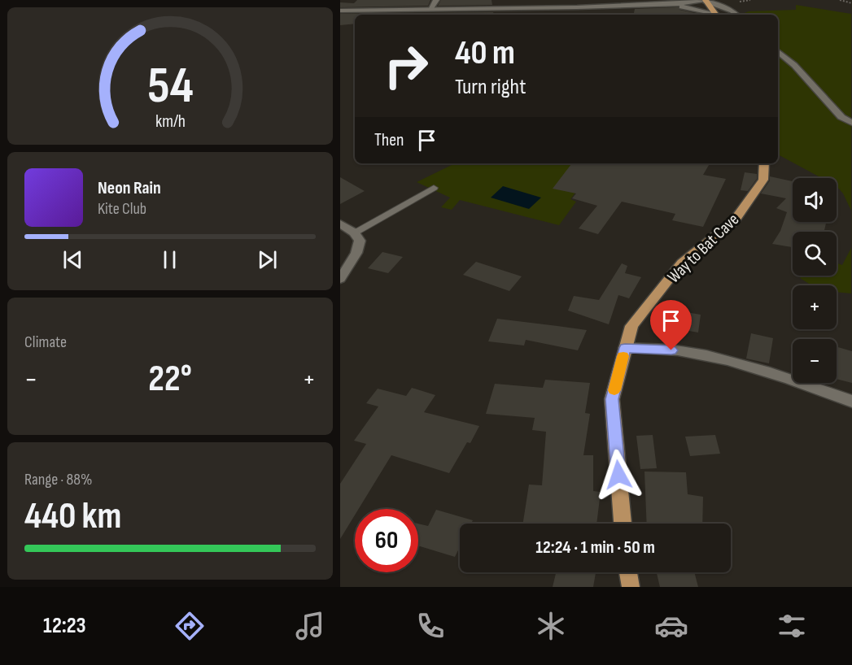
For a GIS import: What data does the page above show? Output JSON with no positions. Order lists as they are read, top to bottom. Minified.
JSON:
{"streets":{"main road":["Way to Bat Cave"]},"page":{"turn":["40 m","Turn right"],"then":"Then","song":["Neon Rain","Kite Club"],"map_buttons":["+","−"],"tile":["Climate",["Range · 88%","440 km"]],"heat":["−","22°","+"],"limit":"60","trip":"12:24 · 1 min · 50 m","tabs":"12:23","gauge":["54","km/h"]}}
